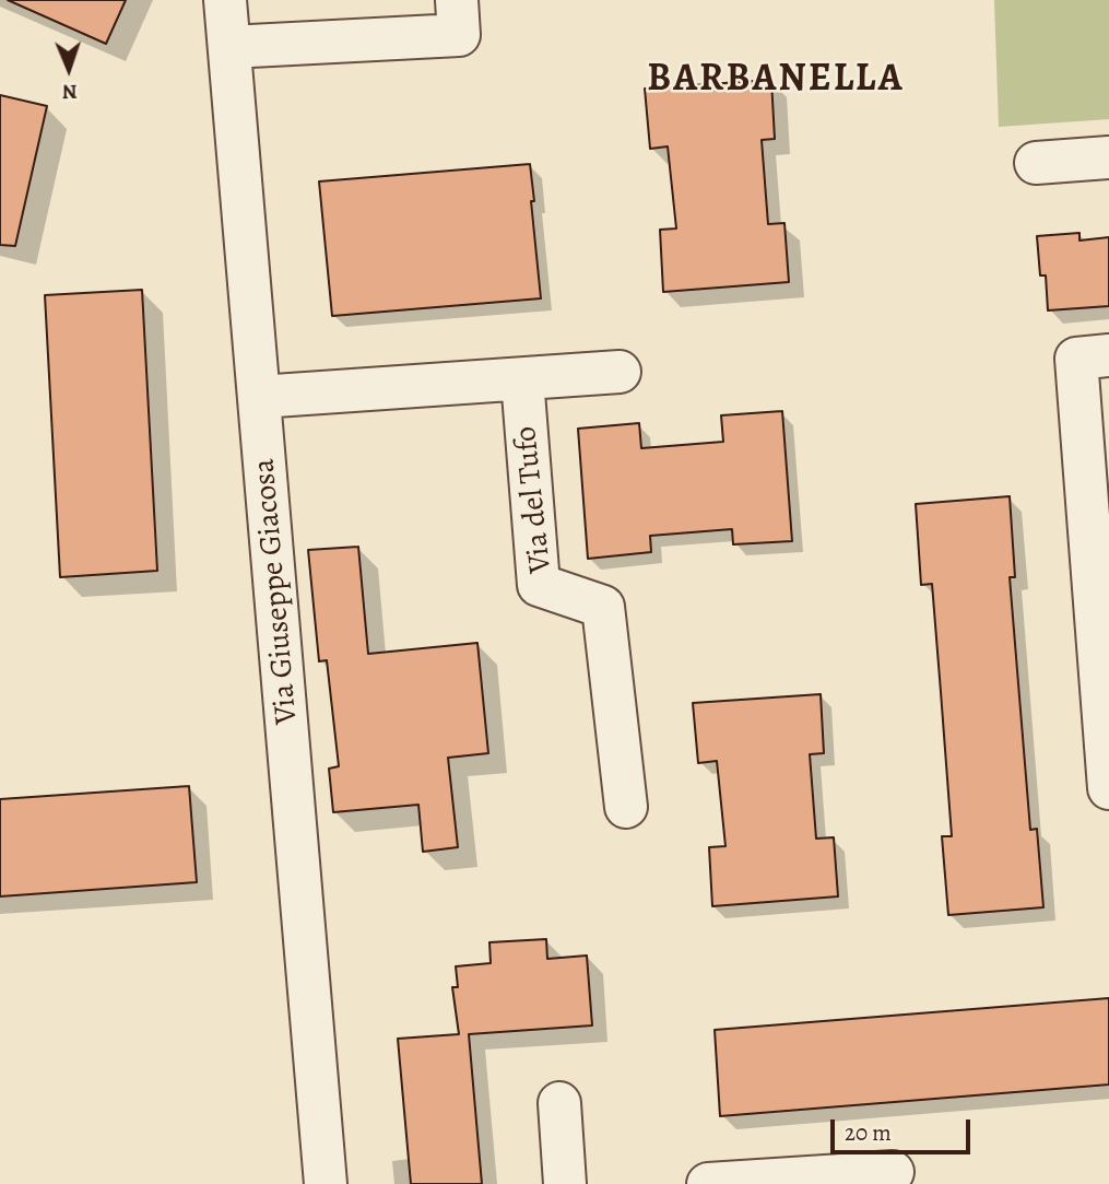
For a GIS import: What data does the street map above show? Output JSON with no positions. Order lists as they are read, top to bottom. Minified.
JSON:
{"streets":{"street":["Via del Tufo","Via Giuseppe Giacosa"]},"districts":["BARBANELLA"],"scale_bar":"20 m","north":"bottom"}
